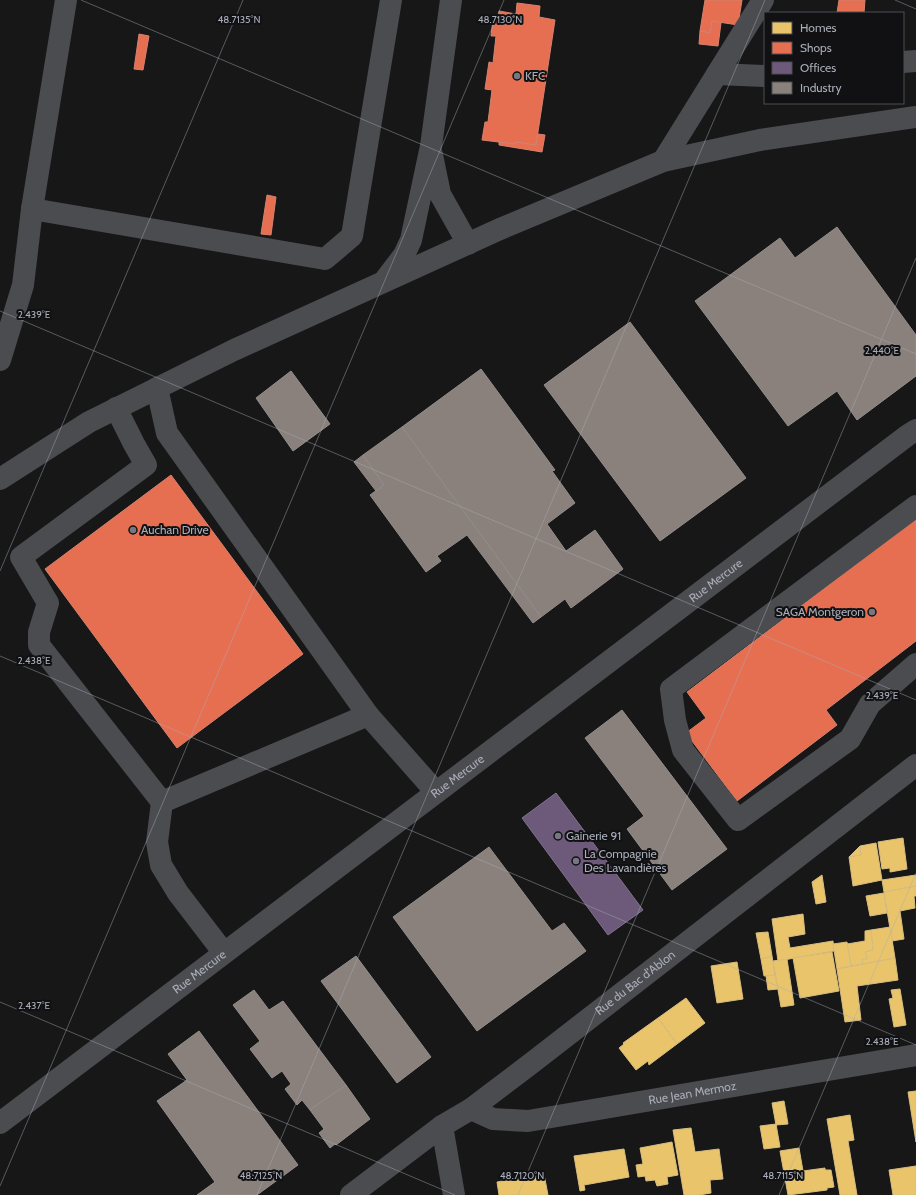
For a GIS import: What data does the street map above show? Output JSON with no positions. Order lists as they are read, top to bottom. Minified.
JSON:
{"streets":{"street":["Rue Mercure","Rue du Bac d'Ablon","Rue Jean Mermoz"]},"crossings":[["Rue du Bac d'Ablon","Rue Jean Mermoz"]],"places":["KFC","Auchan Drive","SAGA Montgeron","Gainerie 91","La Compagnie Des Lavandières"],"legend":["Homes","Shops","Offices","Industry"],"coordinates":["48.7130°N","48.7135°N","2.439°E","2.440°E","2.438°E","2.437°E","48.7125°N","48.7120°N","48.7115°N"]}
